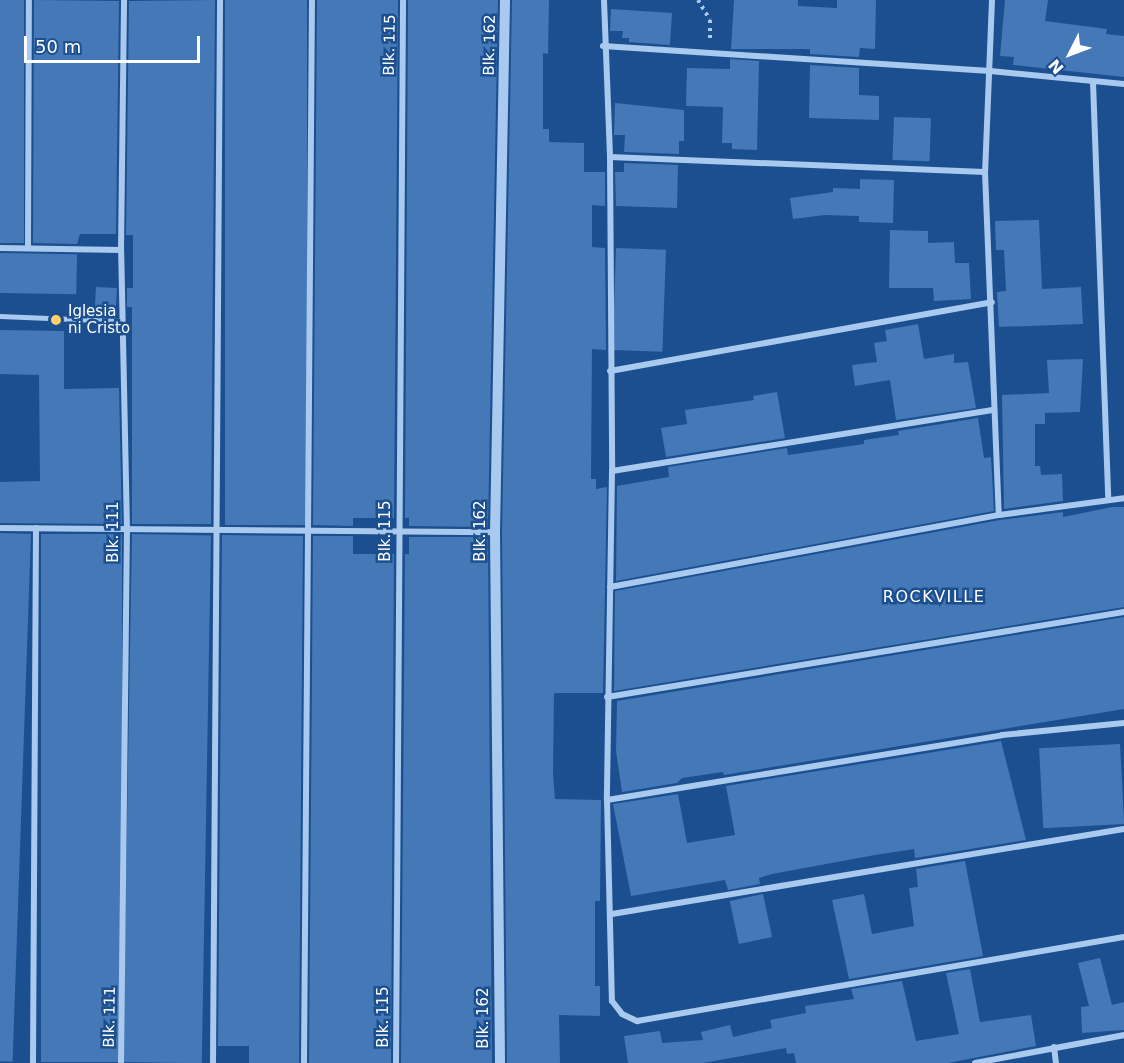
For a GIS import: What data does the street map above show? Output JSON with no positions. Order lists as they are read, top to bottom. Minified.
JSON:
{"streets":{"street":["Blk. 115","Blk. 162","Blk. 111"]},"districts":["ROCKVILLE"],"places":["Iglesia ni Cristo"],"scale_bar":"50 m","north":"bottom left"}
